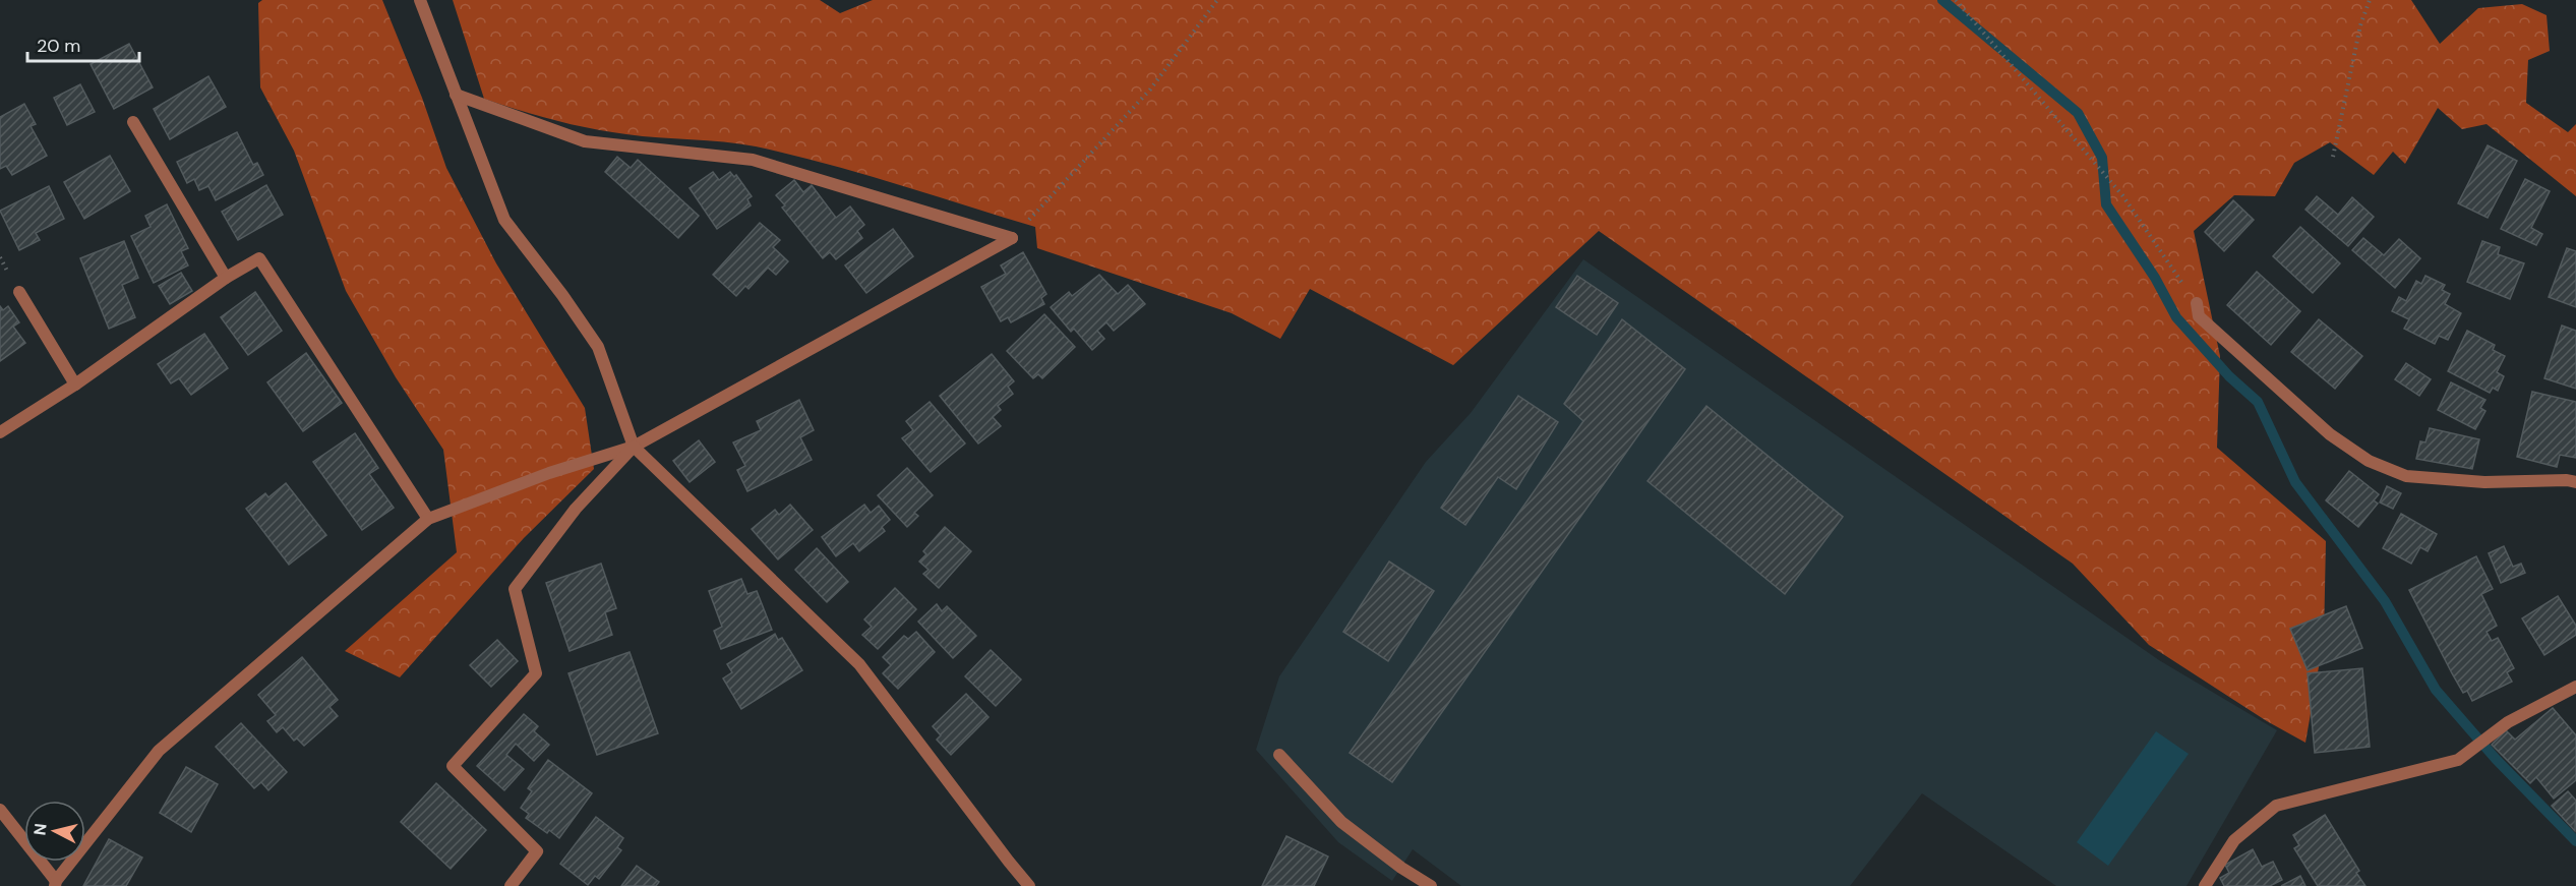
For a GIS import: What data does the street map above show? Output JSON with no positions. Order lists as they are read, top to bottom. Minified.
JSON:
{"scale_bar":"20 m","north":"left"}
